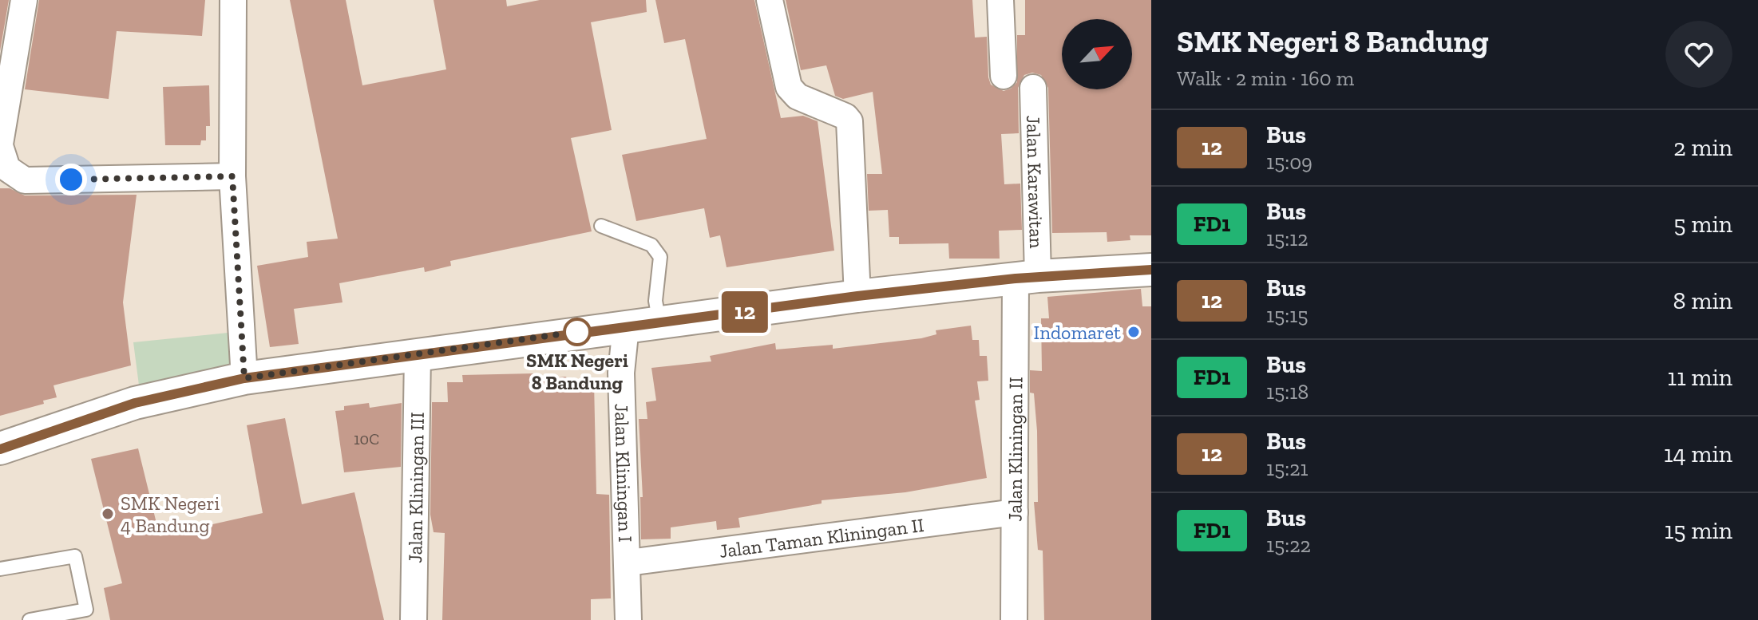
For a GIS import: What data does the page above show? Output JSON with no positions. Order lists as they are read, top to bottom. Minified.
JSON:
{"streets":{"street":["Jalan Karawitan","Jalan Kliningan II","Jalan Kliningan I","Jalan Kliningan III","Jalan Taman Kliningan II"]},"crossings":[["Jalan Karawitan","Jalan Kliningan II"],["Jalan Kliningan II","Jalan Taman Kliningan II"],["Jalan Kliningan I","Jalan Taman Kliningan II"]],"places":["SMK Negeri 8 Bandung","Indomaret","SMK Negeri 4 Bandung"],"lines":["bus line 12"],"house_numbers":["10C"],"north":"top right","page":{"on_map":"12","heading":["SMK Negeri 8 Bandung","Walk · 2 min · 160 m"],"list":[{"mark":"12","name":"Bus","note":"15:09","value":"2 min"},{"mark":"FD1","name":"Bus","note":"15:12","value":"5 min"},{"mark":"12","name":"Bus","note":"15:15","value":"8 min"},{"mark":"FD1","name":"Bus","note":"15:18","value":"11 min"},{"mark":"12","name":"Bus","note":"15:21","value":"14 min"},{"mark":"FD1","name":"Bus","note":"15:22","value":"15 min"}]}}
